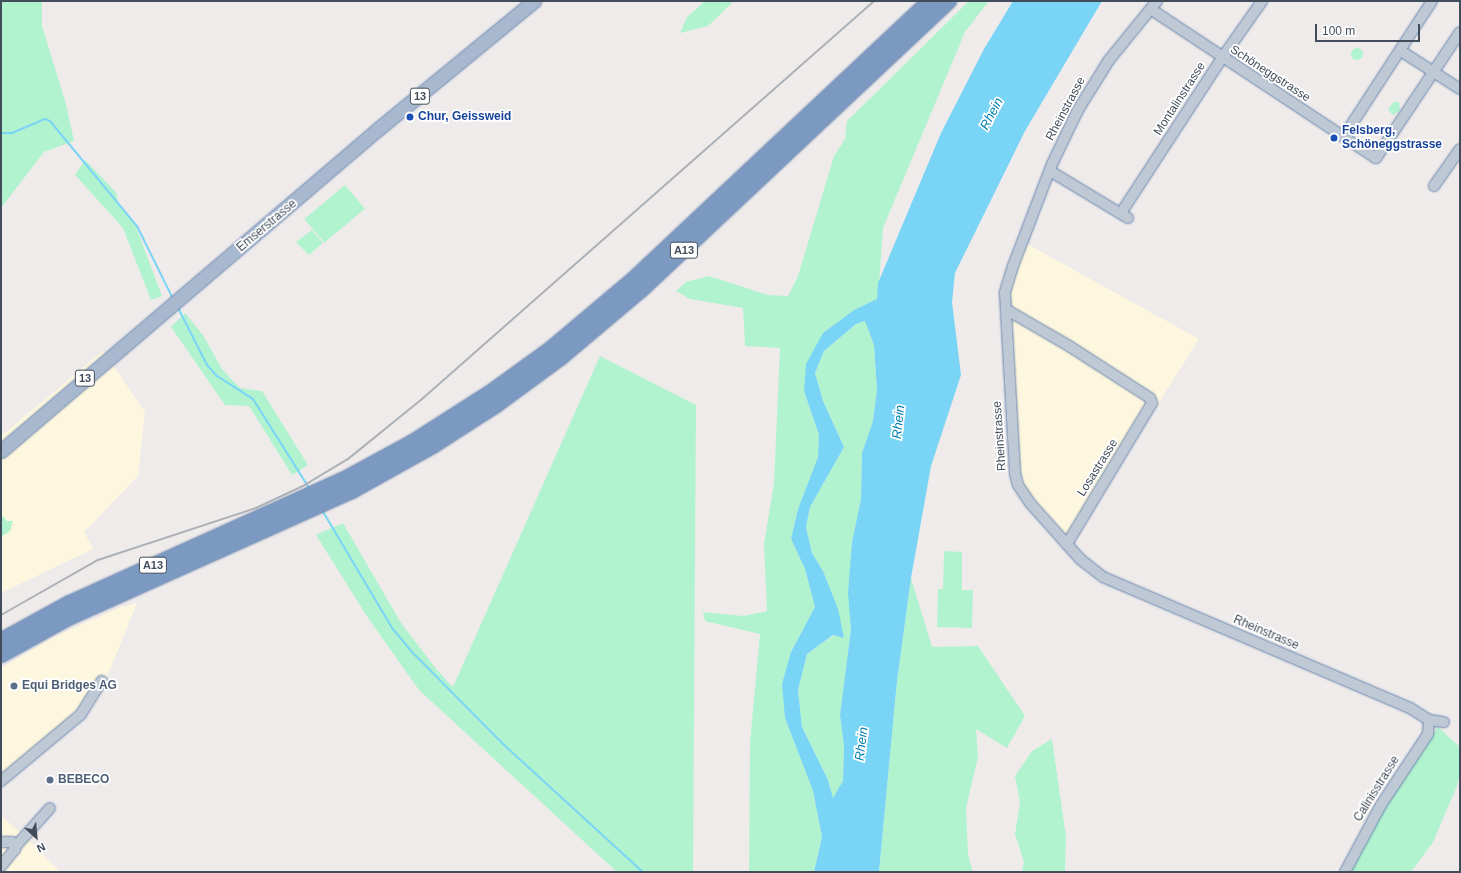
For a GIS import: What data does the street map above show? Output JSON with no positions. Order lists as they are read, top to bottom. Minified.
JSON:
{"streets":{"highway":["A13"],"main road":["13","Emserstrasse"],"street":["Schöneggstrasse","Montalinstrasse","Rheinstrasse","Losastrasse","Calinisstrasse"]},"crossings":[["Schöneggstrasse","Montalinstrasse"],["Schöneggstrasse","Rheinstrasse"],["Montalinstrasse","Rheinstrasse"],["Rheinstrasse","Losastrasse"],["Rheinstrasse","Calinisstrasse"]],"water":["Rhein"],"places":["Chur, Geissweid","Felsberg, Schöneggstrasse","Equi Bridges AG","BEBECO"],"scale_bar":"100 m","north":"bottom right"}
